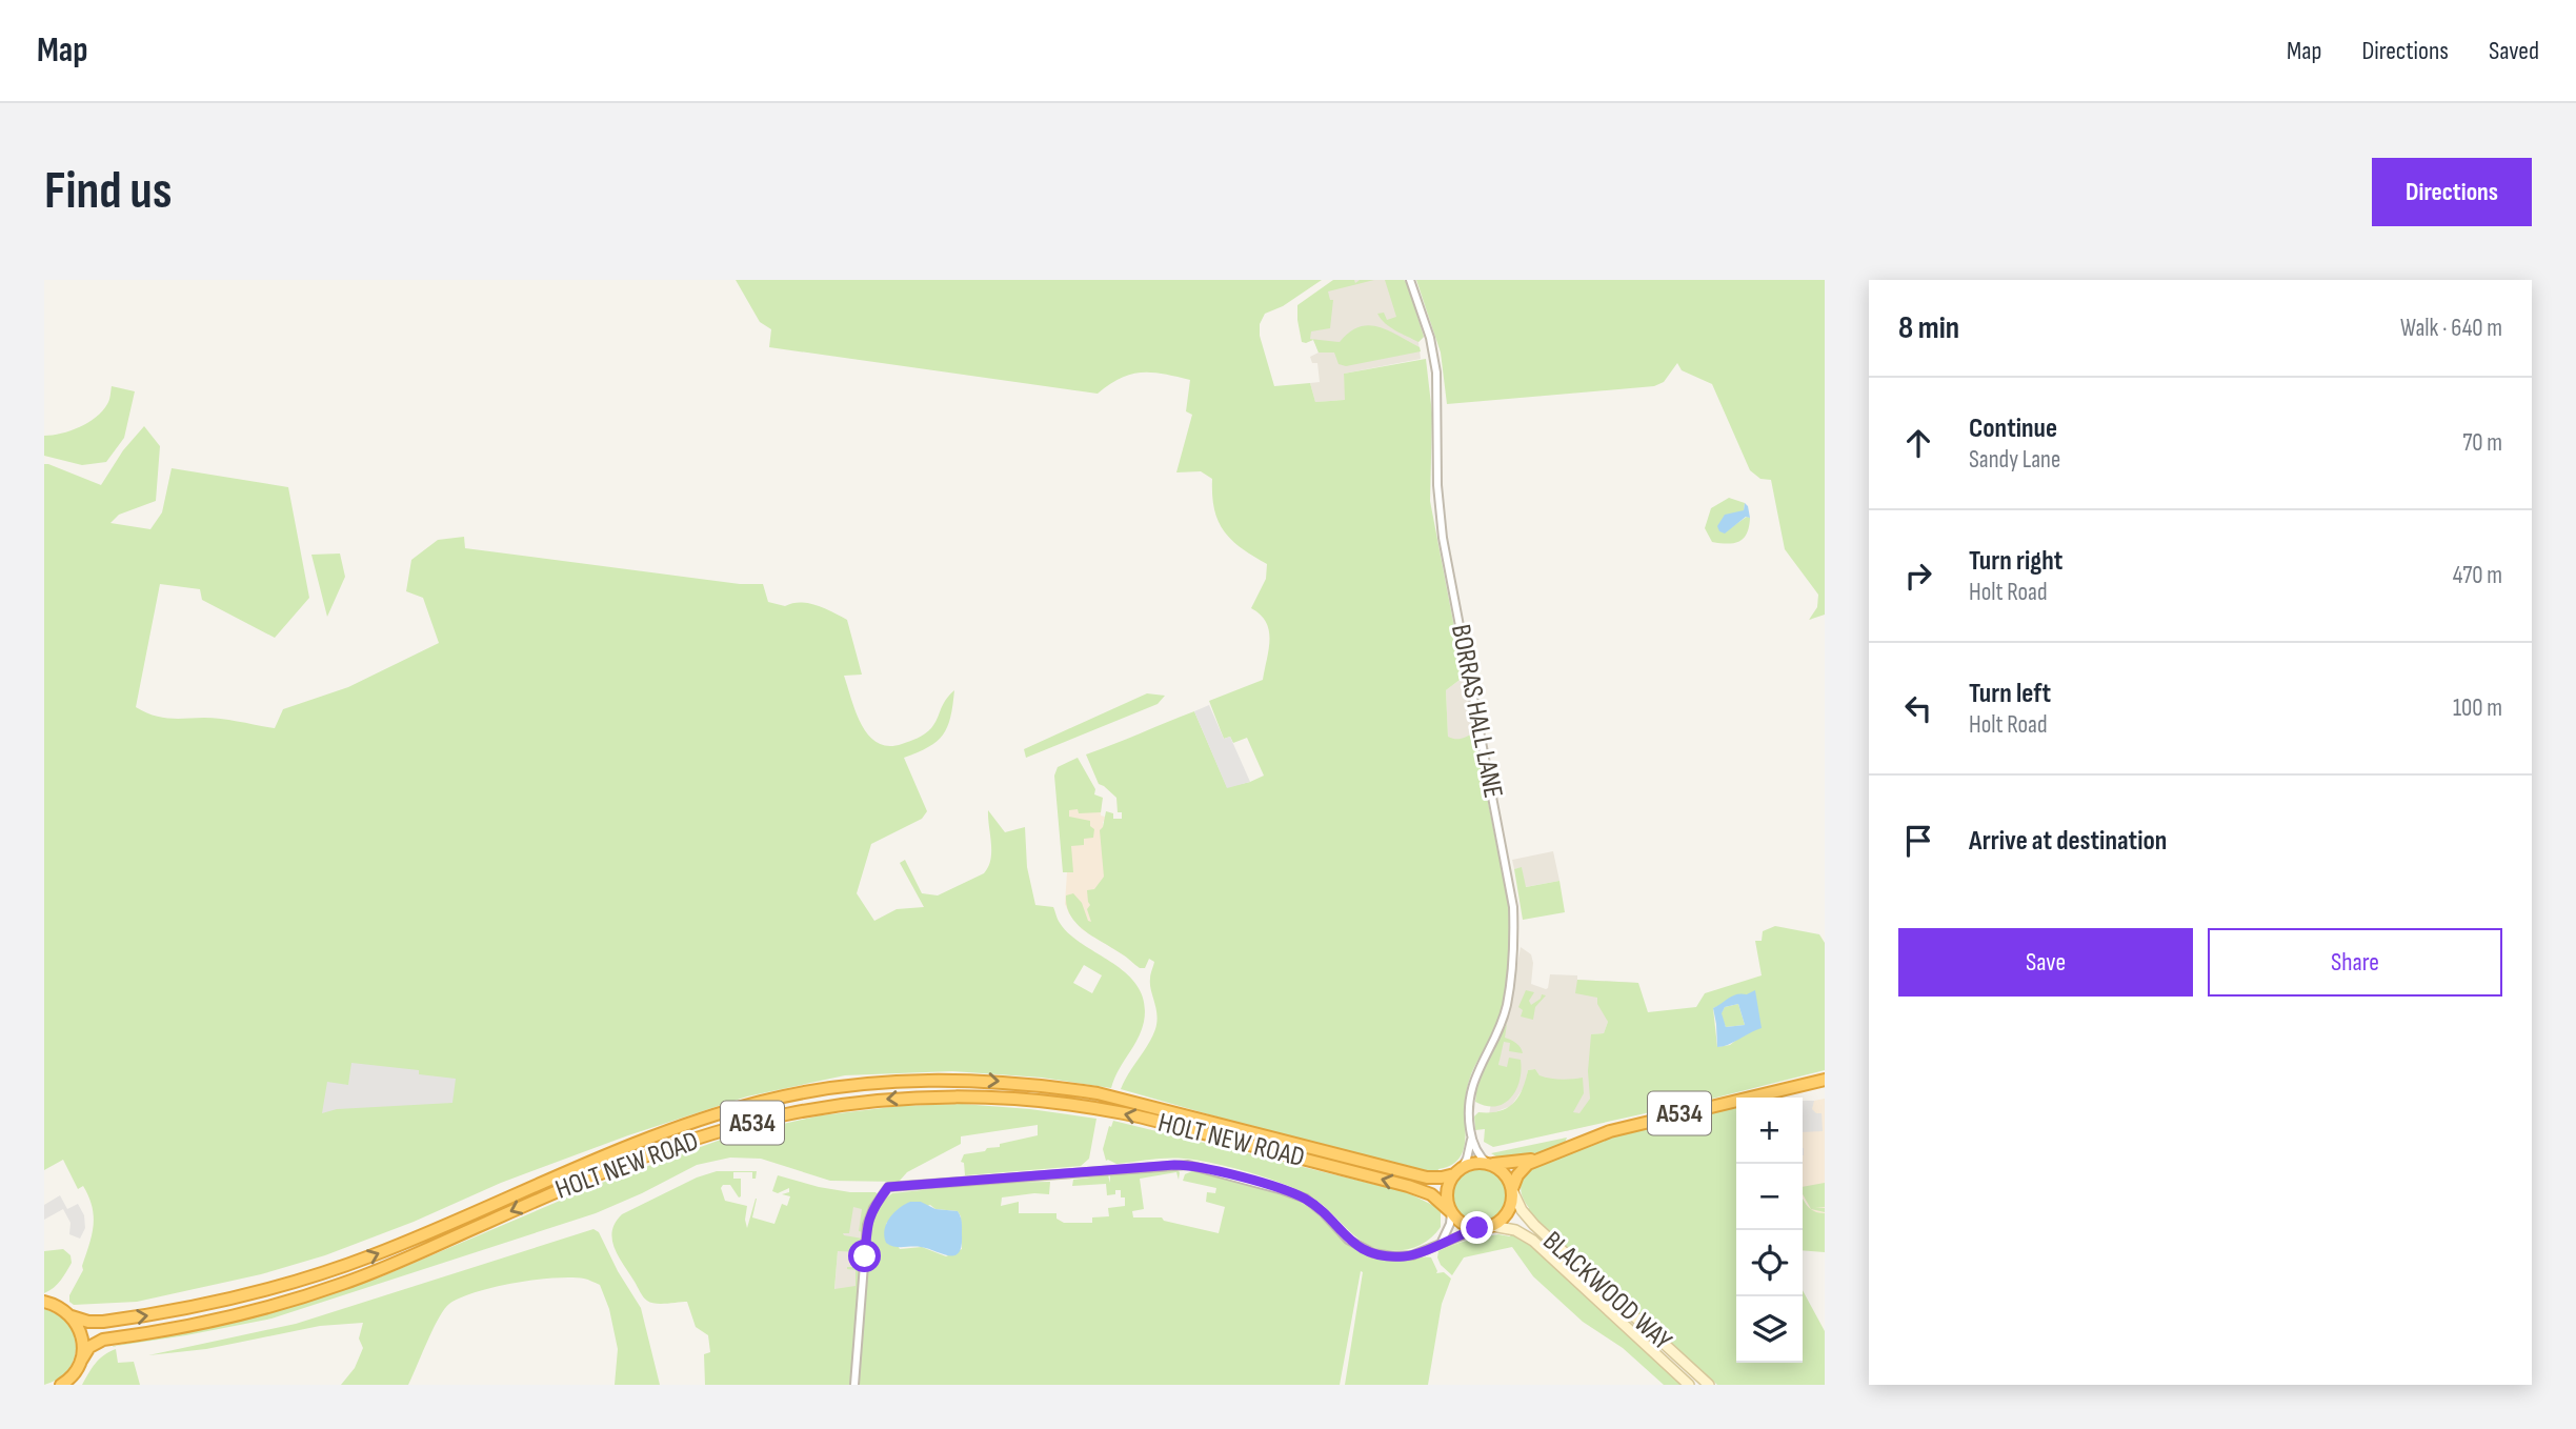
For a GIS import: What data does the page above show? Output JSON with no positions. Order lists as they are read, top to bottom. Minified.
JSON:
{"streets":{"highway":["A534","HOLT NEW ROAD"],"street":["BORRAS HALL LANE","BLACKWOOD WAY"]},"crossings":[["BORRAS HALL LANE","A534"],["BORRAS HALL LANE","HOLT NEW ROAD"],["BORRAS HALL LANE","BLACKWOOD WAY"],["A534","HOLT NEW ROAD"],["A534","BLACKWOOD WAY"],["HOLT NEW ROAD","BLACKWOOD WAY"]],"page":{"header":"Map","nav":["Map","Directions","Saved"],"buttons":["Directions",["Save","Share"]],"title":"Find us","heading":["8 min","Walk · 640 m"],"list":[["Continue","Sandy Lane","70 m"],["Turn right","Holt Road","470 m"],["Turn left","Holt Road","100 m"],"Arrive at destination"],"map_buttons":["+","−"]}}
